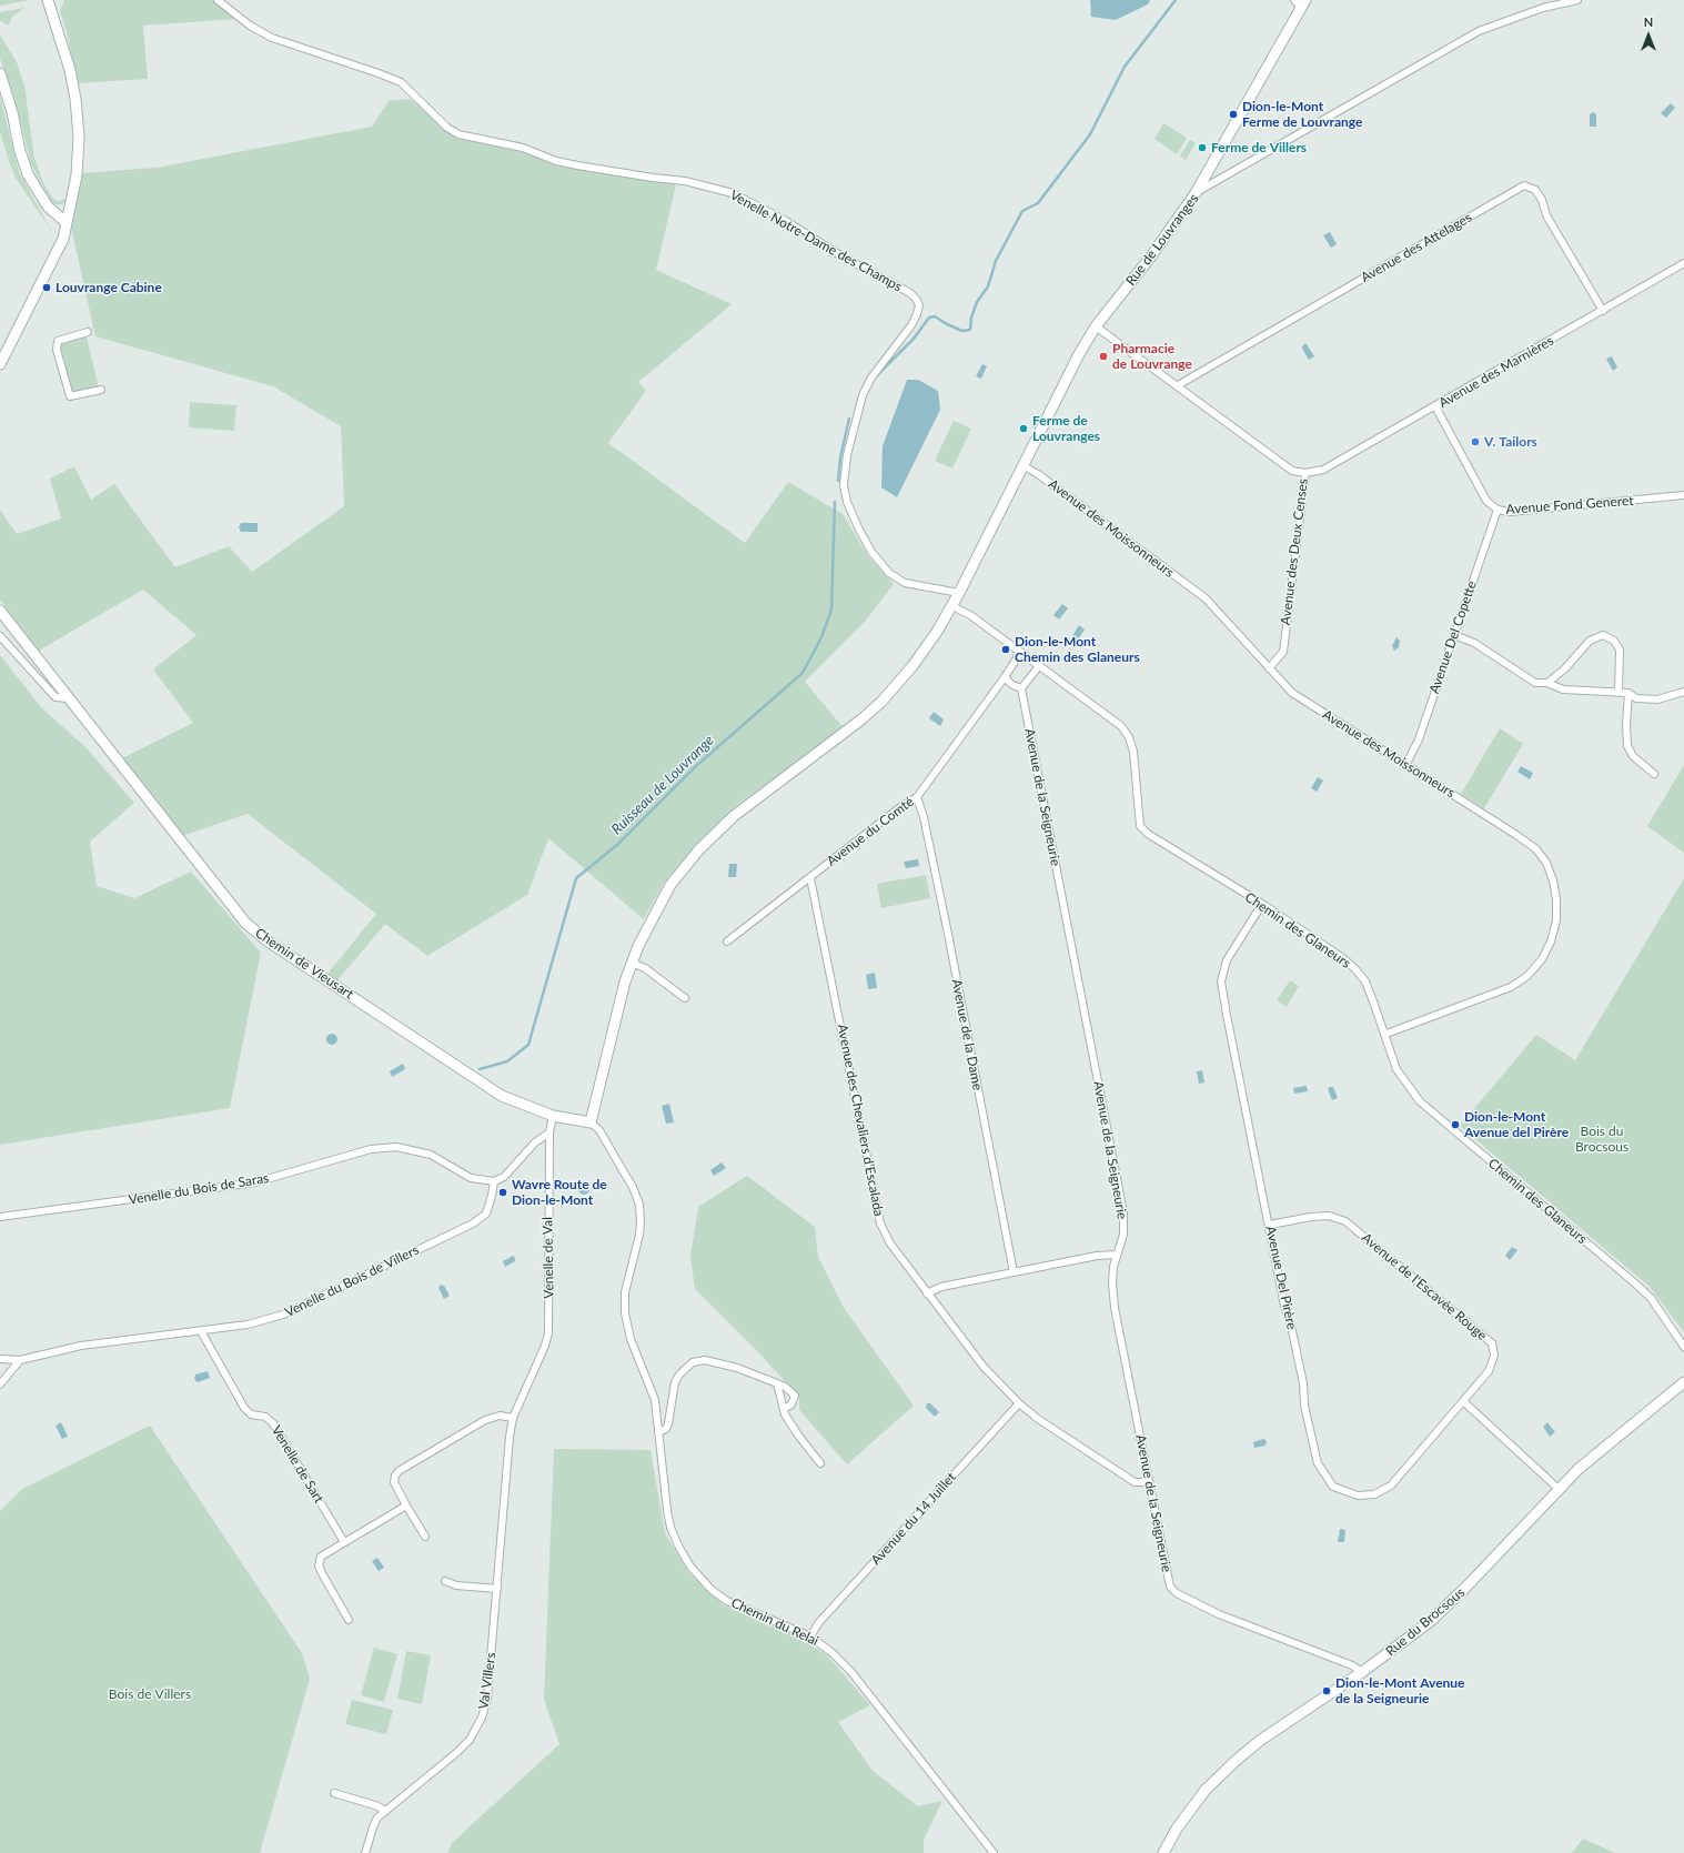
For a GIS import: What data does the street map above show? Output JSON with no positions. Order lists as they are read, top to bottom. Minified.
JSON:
{"streets":{"street":["Rue de Louvranges","Venelle Notre-Dame des Champs","Avenue des Attelages","Avenue des Marnières","Avenue Fond Generet","Avenue des Moissonneurs","Avenue des Deux Censes","Avenue Del Copette","Avenue de la Seigneurie","Avenue du Comté","Chemin des Glaneurs","Chemin de Vieusart","Avenue de la Dame","Avenue des Chevaliers d'Escalada","Venelle du Bois de Saras","Venelle de Val","Avenue Del Pirère","Venelle du Bois de Villers","Avenue de l'Escavée Rouge","Venelle de Sart","Avenue du 14 Juillet","Chemin du Relai","Rue du Brocsous","Val Villers"]},"crossings":[["Rue de Louvranges","Venelle Notre-Dame des Champs"],["Rue de Louvranges","Avenue des Moissonneurs"],["Rue de Louvranges","Avenue des Deux Censes"],["Rue de Louvranges","Chemin des Glaneurs"],["Rue de Louvranges","Chemin de Vieusart"],["Rue de Louvranges","Chemin du Relai"],["Avenue des Attelages","Avenue des Marnières"],["Avenue des Attelages","Avenue des Deux Censes"],["Avenue des Marnières","Avenue Fond Generet"],["Avenue des Marnières","Avenue des Deux Censes"],["Avenue Fond Generet","Avenue Del Copette"],["Avenue des Moissonneurs","Avenue des Deux Censes"],["Avenue des Moissonneurs","Avenue Del Copette"],["Avenue des Moissonneurs","Chemin des Glaneurs"],["Avenue de la Seigneurie","Avenue des Chevaliers d'Escalada"],["Avenue de la Seigneurie","Rue du Brocsous"],["Avenue du Comté","Chemin des Glaneurs"],["Avenue du Comté","Avenue de la Dame"],["Avenue du Comté","Avenue des Chevaliers d'Escalada"],["Chemin des Glaneurs","Avenue Del Pirère"],["Chemin de Vieusart","Venelle de Val"],["Chemin de Vieusart","Chemin du Relai"],["Avenue des Chevaliers d'Escalada","Avenue du 14 Juillet"],["Venelle du Bois de Saras","Venelle du Bois de Villers"],["Venelle de Val","Val Villers"],["Avenue Del Pirère","Avenue de l'Escavée Rouge"],["Venelle du Bois de Villers","Venelle de Sart"],["Avenue du 14 Juillet","Chemin du Relai"]],"water":["Ruisseau de Louvrange"],"parks":["Bois du Brocsous","Bois de Villers"],"places":["Dion-le-Mont Ferme de Louvrange","Ferme de Villers","Louvrange Cabine","Pharmacie de Louvrange","Ferme de Louvranges","V. Tailors","Dion-le-Mont Chemin des Glaneurs","Dion-le-Mont Avenue del Pirère","Wavre Route de Dion-le-Mont","Dion-le-Mont Avenue de la Seigneurie"],"north":"top"}
